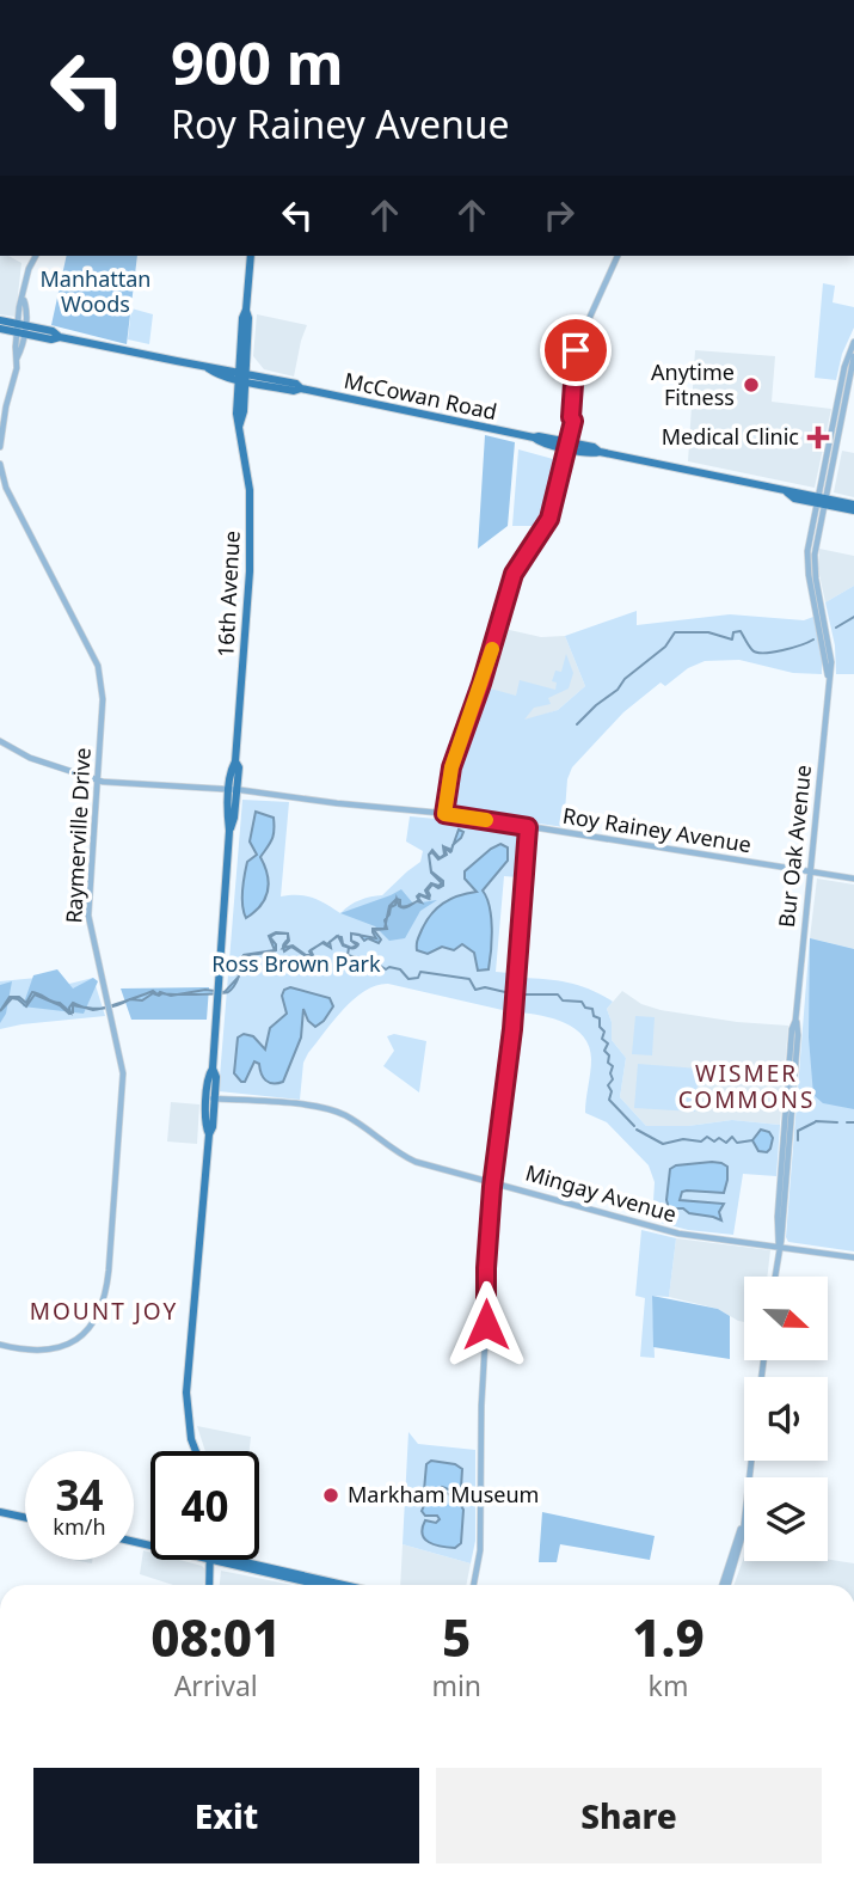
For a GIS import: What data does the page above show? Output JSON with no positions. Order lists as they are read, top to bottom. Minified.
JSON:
{"streets":{"main road":["McCowan Road","16th Avenue"],"street":["Roy Rainey Avenue","Raymerville Drive","Bur Oak Avenue","Mingay Avenue"]},"crossings":[["McCowan Road","16th Avenue"],["McCowan Road","Bur Oak Avenue"],["16th Avenue","Roy Rainey Avenue"],["16th Avenue","Mingay Avenue"],["Roy Rainey Avenue","Raymerville Drive"],["Roy Rainey Avenue","Bur Oak Avenue"],["Bur Oak Avenue","Mingay Avenue"]],"districts":["WISMER COMMONS","MOUNT JOY"],"parks":["Manhattan Woods","Ross Brown Park"],"places":{"other":["Anytime Fitness","Markham Museum"],"health":["Medical Clinic"]},"north":"right","page":{"turn":["900 m","Roy Rainey Avenue"],"speed":"34 km/h","limit":"40","eta":["08:01","Arrival","5","min","1.9","km"],"buttons":["Exit","Share"]}}
